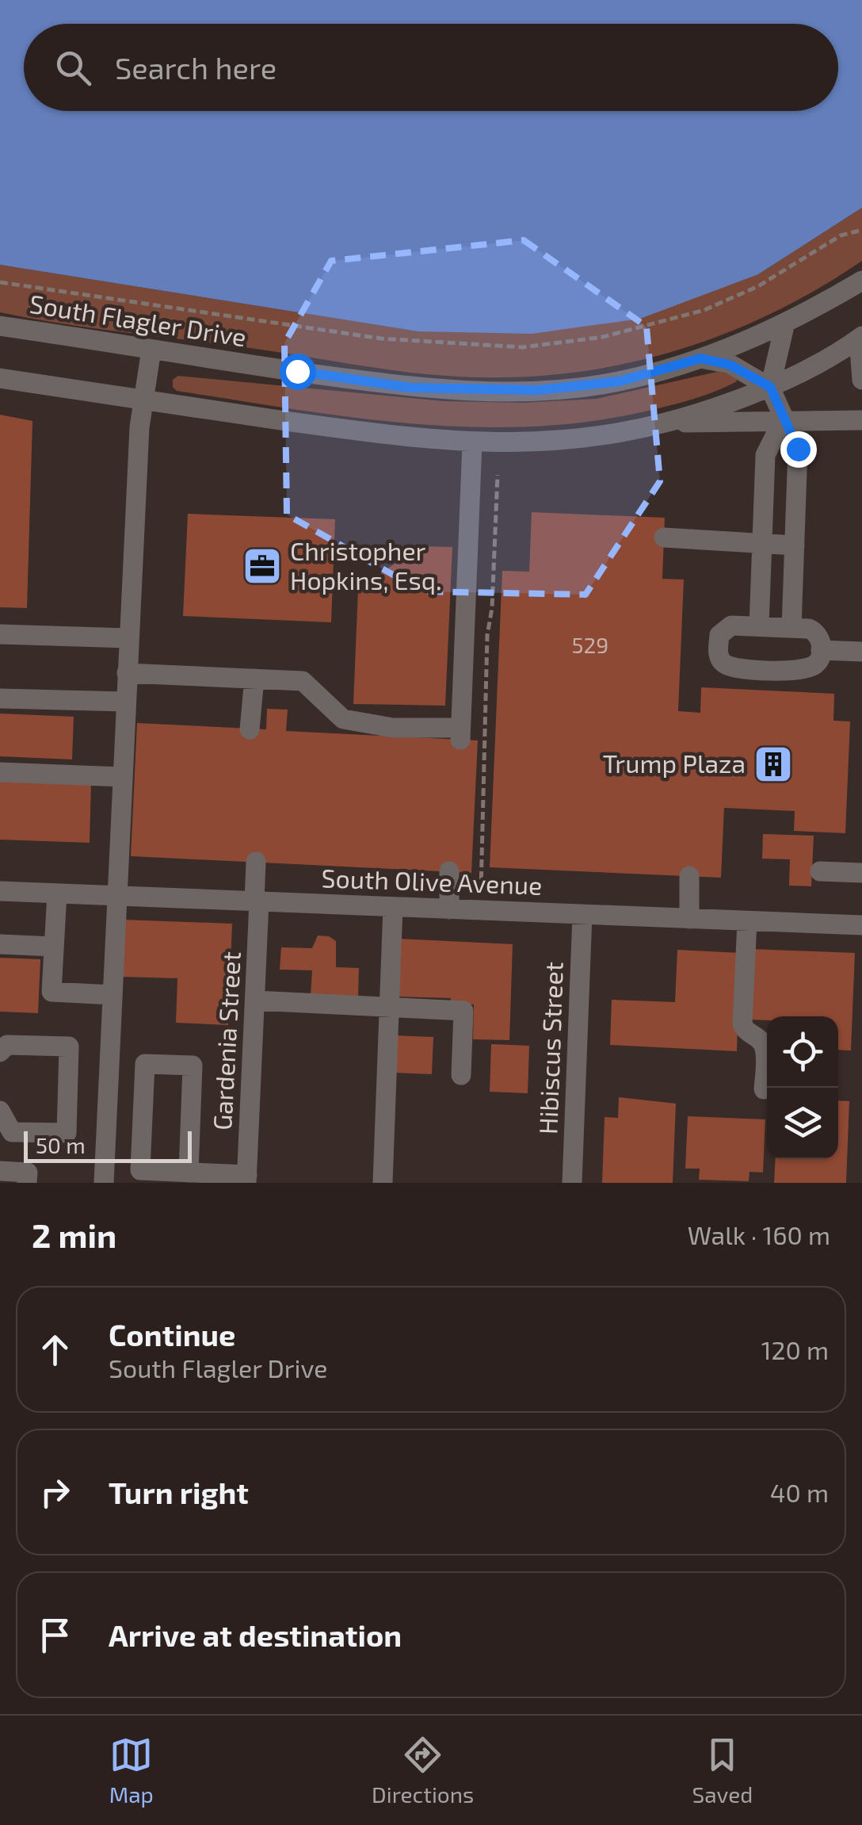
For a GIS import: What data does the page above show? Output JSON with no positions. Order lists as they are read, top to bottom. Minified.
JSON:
{"streets":{"street":["South Flagler Drive","South Olive Avenue","Gardenia Street","Hibiscus Street"]},"crossings":[["South Olive Avenue","Gardenia Street"],["South Olive Avenue","Hibiscus Street"]],"places":{"office":["Christopher Hopkins, Esq."],"building":["Trump Plaza"]},"house_numbers":["529"],"scale_bar":"50 m","page":{"search":"Search here","scale":"50 m","heading":["2 min","Walk · 160 m"],"list":[["Continue","South Flagler Drive","120 m"],["Turn right","40 m"],"Arrive at destination"],"nav":["Map","Directions","Saved"]}}
